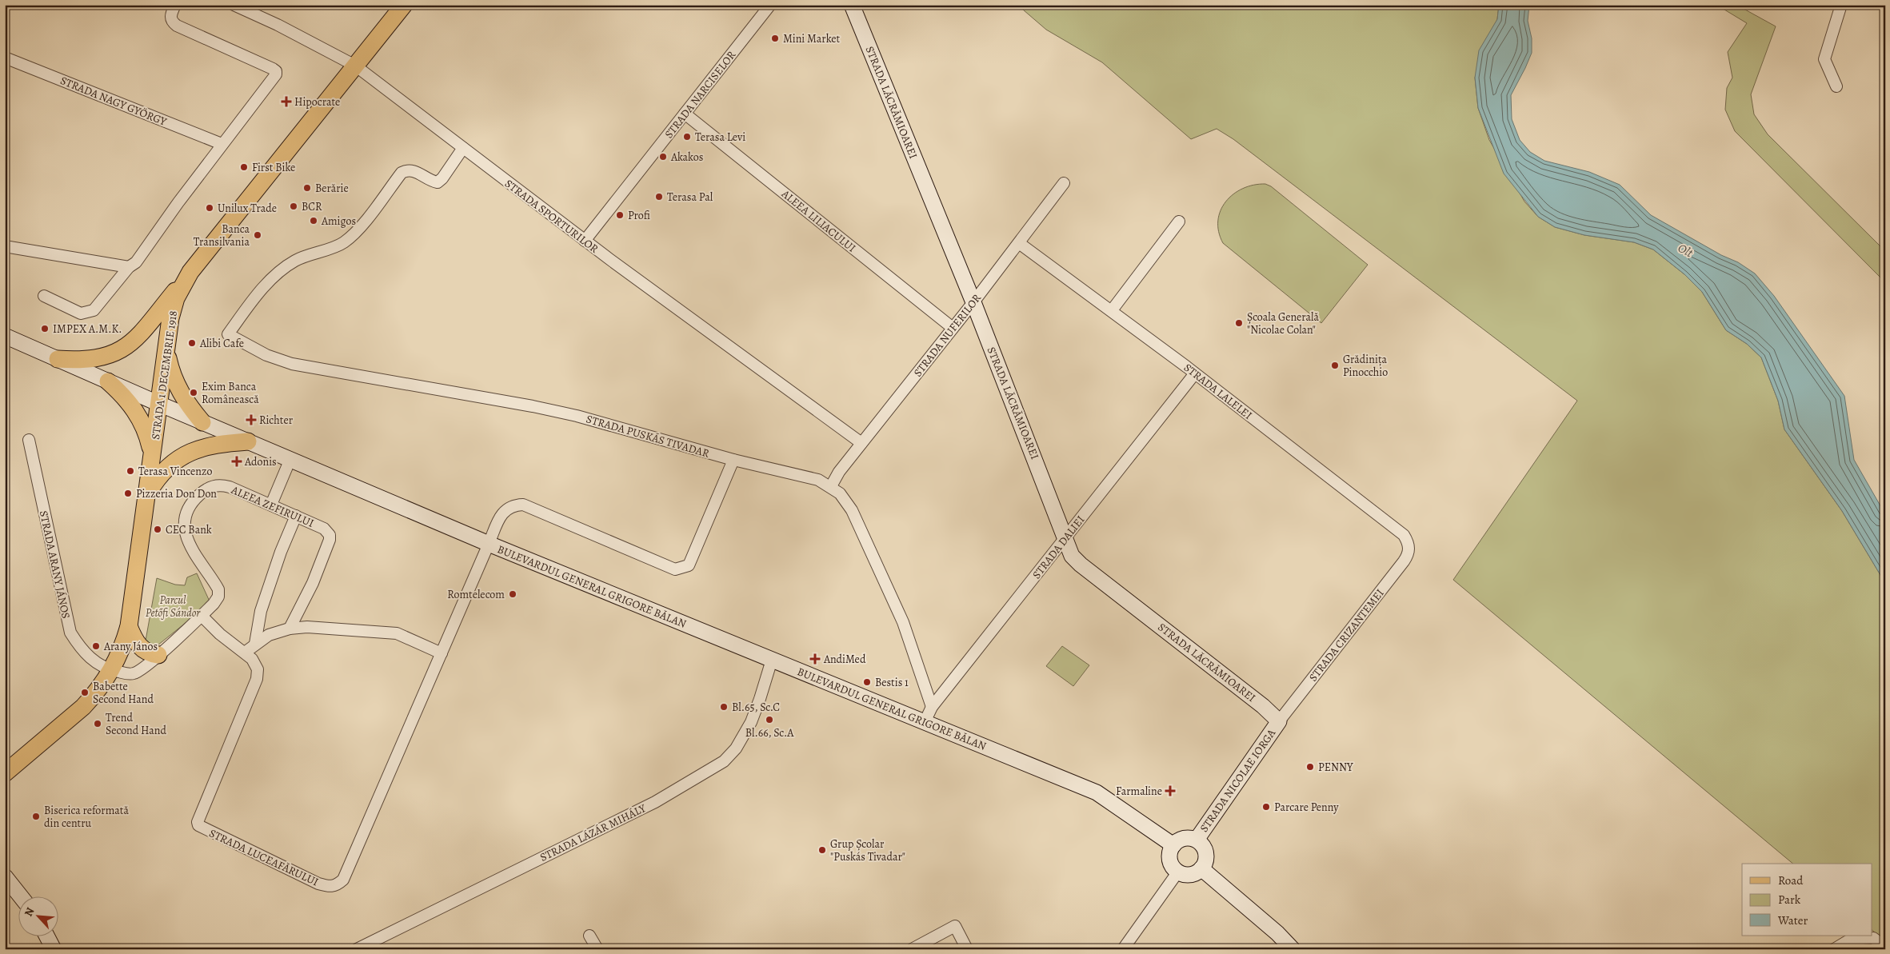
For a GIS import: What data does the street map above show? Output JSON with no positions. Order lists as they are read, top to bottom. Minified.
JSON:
{"streets":{"main road":["STRADA LĂCRĂMIOAREI","STRADA 1 DECEMBRIE 1918","BULEVARDUL GENERAL GRIGORE BĂLAN","STRADA NICOLAE IORGA"],"street":["STRADA NARCISELOR","STRADA NAGY GYÖRGY","STRADA SPORTURILOR","ALEEA LILIACULUI","STRADA NUFERILOR","STRADA LALELEI","STRADA PUSKÁS TIVADAR","ALEEA ZEFIRULUI","STRADA DALIEI","STRADA ARANY JÁNOS","STRADA CRIZANTEMEI","STRADA LÁZÁR MIHÁLY","STRADA LUCEAFĂRULUI"]},"crossings":[["STRADA NARCISELOR","STRADA SPORTURILOR"],["STRADA NARCISELOR","ALEEA LILIACULUI"],["STRADA LĂCRĂMIOAREI","STRADA NUFERILOR"],["STRADA LĂCRĂMIOAREI","STRADA DALIEI"],["STRADA LĂCRĂMIOAREI","STRADA CRIZANTEMEI"],["STRADA LĂCRĂMIOAREI","STRADA NICOLAE IORGA"],["STRADA SPORTURILOR","STRADA NUFERILOR"],["STRADA SPORTURILOR","STRADA 1 DECEMBRIE 1918"],["STRADA SPORTURILOR","STRADA PUSKÁS TIVADAR"],["ALEEA LILIACULUI","STRADA NUFERILOR"],["STRADA NUFERILOR","STRADA LALELEI"],["STRADA NUFERILOR","STRADA PUSKÁS TIVADAR"],["STRADA 1 DECEMBRIE 1918","ALEEA ZEFIRULUI"],["STRADA 1 DECEMBRIE 1918","STRADA ARANY JÁNOS"],["STRADA 1 DECEMBRIE 1918","BULEVARDUL GENERAL GRIGORE BĂLAN"],["STRADA LALELEI","STRADA DALIEI"],["STRADA LALELEI","STRADA CRIZANTEMEI"],["STRADA PUSKÁS TIVADAR","STRADA DALIEI"],["STRADA PUSKÁS TIVADAR","STRADA LUCEAFĂRULUI"],["ALEEA ZEFIRULUI","STRADA ARANY JÁNOS"],["ALEEA ZEFIRULUI","STRADA LUCEAFĂRULUI"],["STRADA DALIEI","BULEVARDUL GENERAL GRIGORE BĂLAN"],["BULEVARDUL GENERAL GRIGORE BĂLAN","STRADA NICOLAE IORGA"],["BULEVARDUL GENERAL GRIGORE BĂLAN","STRADA LÁZÁR MIHÁLY"],["BULEVARDUL GENERAL GRIGORE BĂLAN","STRADA LUCEAFĂRULUI"],["STRADA CRIZANTEMEI","STRADA NICOLAE IORGA"]],"water":["Olt"],"parks":["Parcul Petőfi Sándor"],"places":{"other":["Mini Market","Terasa Levi","Akakos","First Bike","Berărie","Terasa Pal","BCR","Unilux Trade","Profi","Amigos","Banca Transilvania","Școala Generală \"Nicolae Colan\"","IMPEX A.M.K.","Alibi Cafe","Grădinița Pinocchio","Exim Banca Românească","Terasa Vincenzo","Pizzeria Don Don","CEC Bank","Romtelecom","Arany János","Bestis 1","Babette Second Hand","Bl.65, Sc.C","Bl.66, Sc.A","Trend Second Hand","PENNY","Parcare Penny","Biserica reformată din centru","Grup Școlar \"Puskás Tivadar\""],"health":["Hipocrate","Richter","Adonis","AndiMed","Farmaline"]},"legend":["Road","Park","Water"],"north":"top left"}
